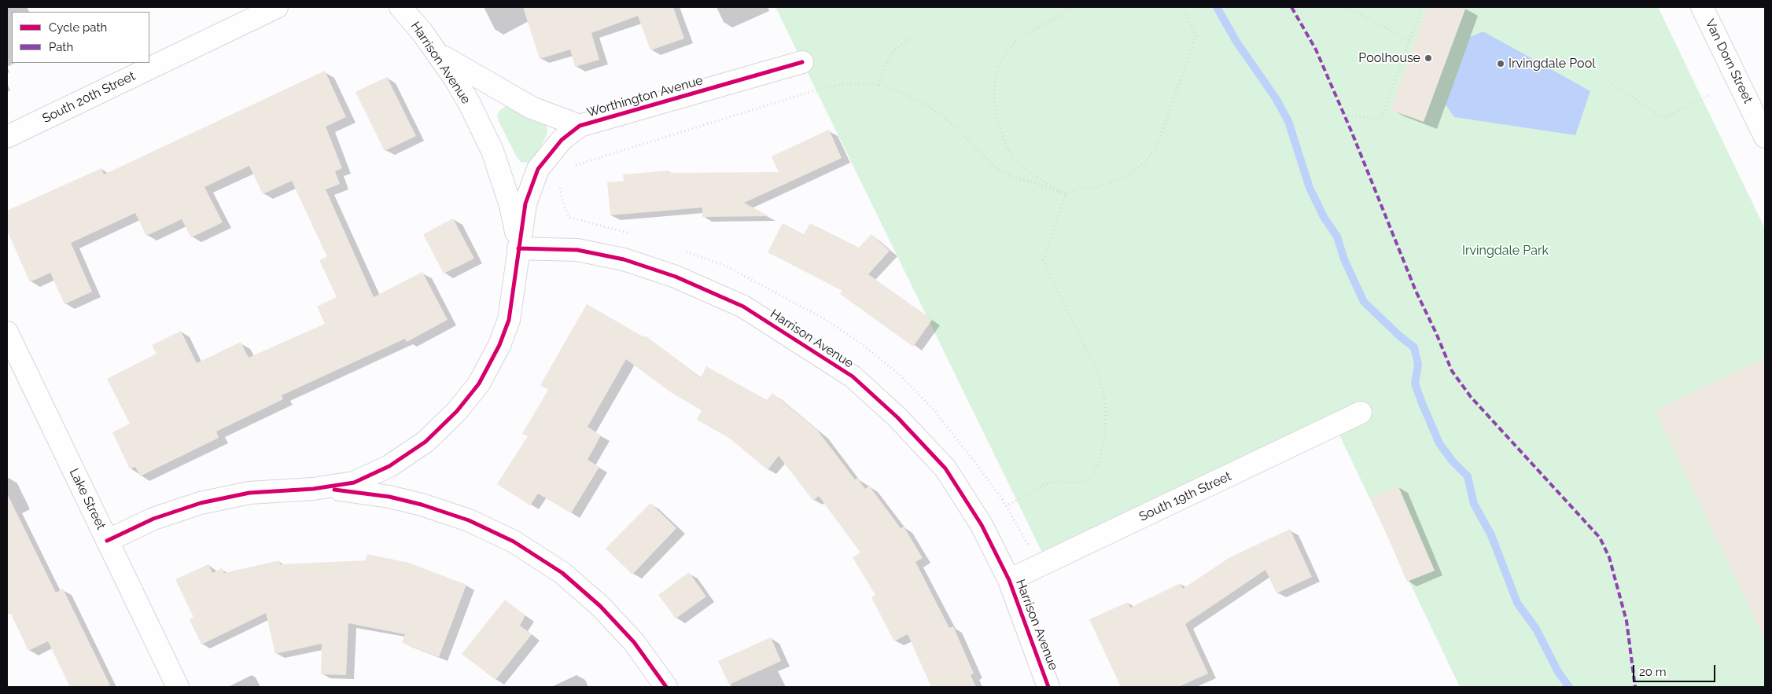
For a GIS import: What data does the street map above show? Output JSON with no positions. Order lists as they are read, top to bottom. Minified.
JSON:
{"streets":{"street":["Van Dorn Street","Harrison Avenue","Worthington Avenue","South 20th Street","South 19th Street","Lake Street"]},"crossings":[["Harrison Avenue","Worthington Avenue"],["Harrison Avenue","South 19th Street"],["Worthington Avenue","Lake Street"]],"parks":["Irvingdale Park"],"places":["Poolhouse","Irvingdale Pool"],"legend":["Cycle path","Path"],"scale_bar":"20 m"}
